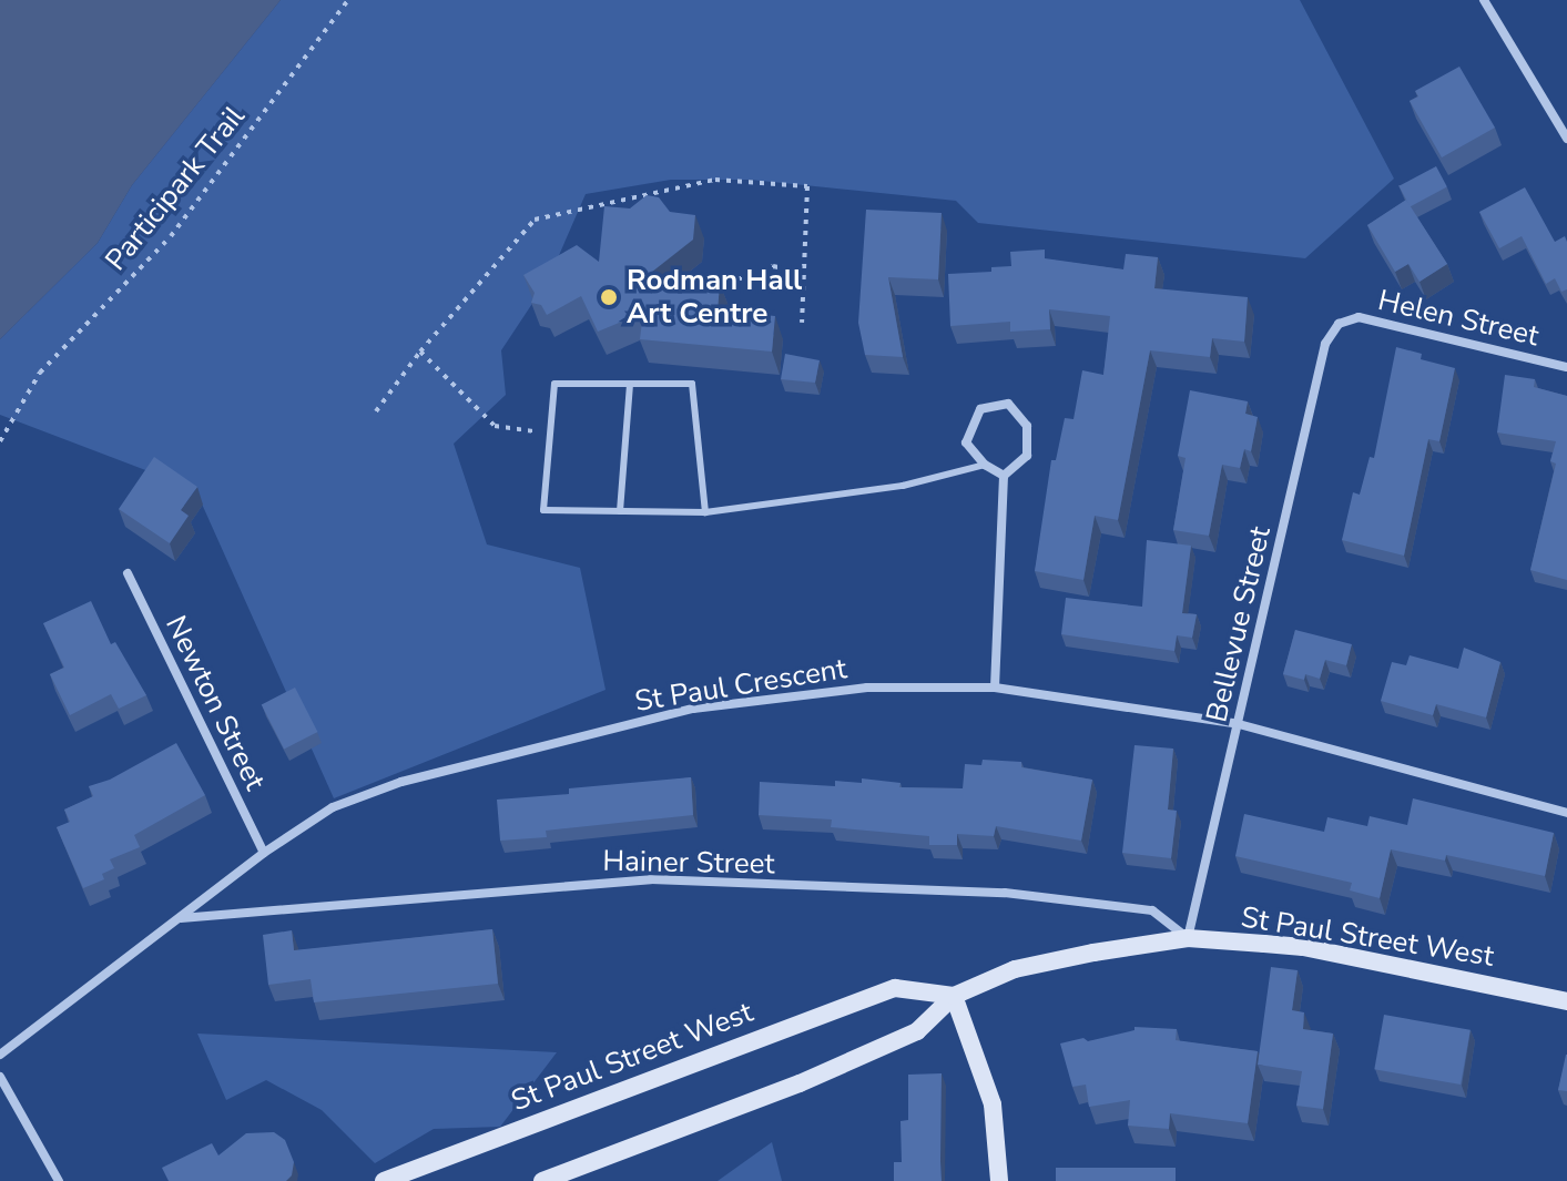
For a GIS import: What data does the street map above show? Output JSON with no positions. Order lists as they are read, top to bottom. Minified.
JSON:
{"streets":{"main road":["St Paul Street West"],"street":["Helen Street","Bellevue Street","St Paul Crescent","Newton Street","Hainer Street"],"path":["Participark Trail"]},"crossings":[["Helen Street","Bellevue Street"],["Bellevue Street","St Paul Crescent"],["Bellevue Street","Hainer Street"],["Bellevue Street","St Paul Street West"],["St Paul Crescent","Newton Street"],["St Paul Crescent","Hainer Street"],["Hainer Street","St Paul Street West"]],"places":["Rodman Hall Art Centre"]}
